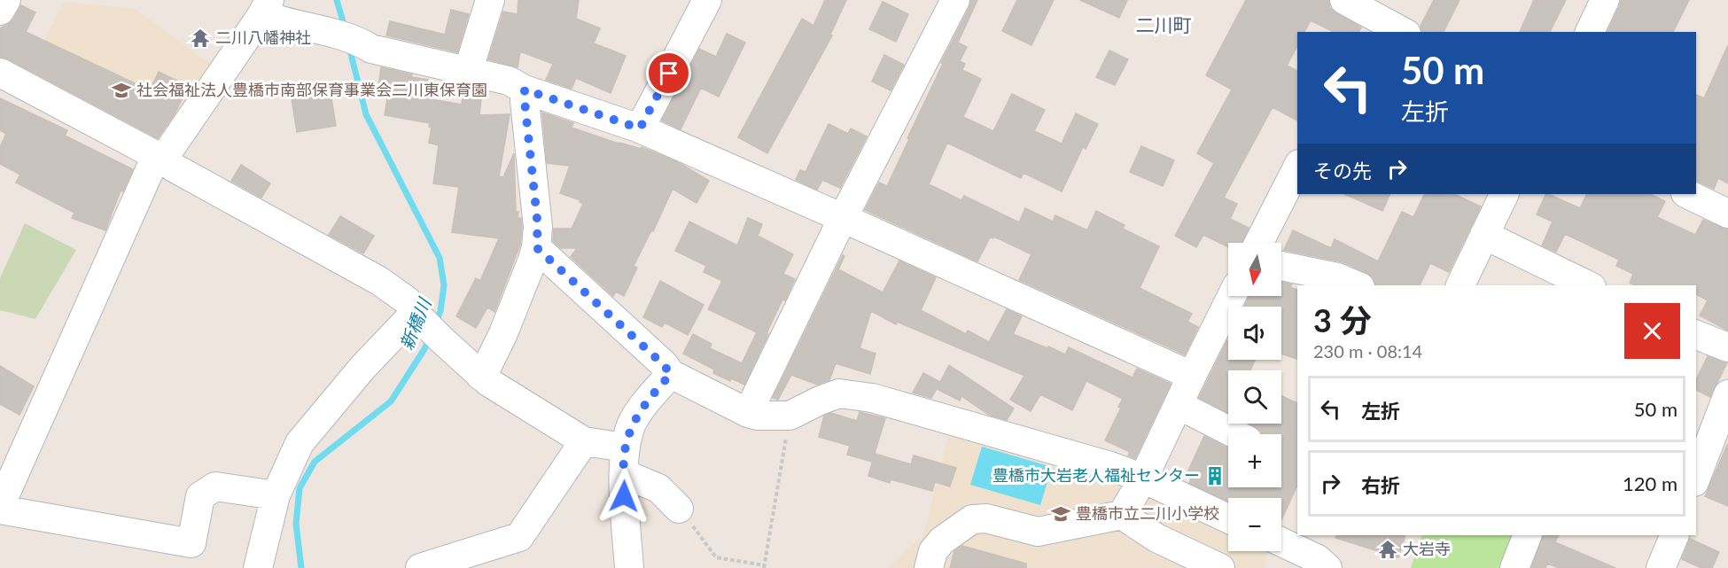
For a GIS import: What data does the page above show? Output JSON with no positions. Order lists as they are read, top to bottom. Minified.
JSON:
{"districts":["二川町"],"water":["新橋川"],"places":{"temple":["二川八幡神社","大岩寺"],"school or university":["社会福祉法人豊橋市南部保育事業会二川東保育園","豊橋市立二川小学校"],"building":["豊橋市大岩老人福祉センター"]},"north":"bottom","page":{"turn":["50 m","左折"],"then":"その先","map_buttons":["+","−"],"heading":["3 分","230 m · 08:14"],"list":[{"name":"左折","value":"50 m"},{"name":"右折","value":"120 m"}]}}
